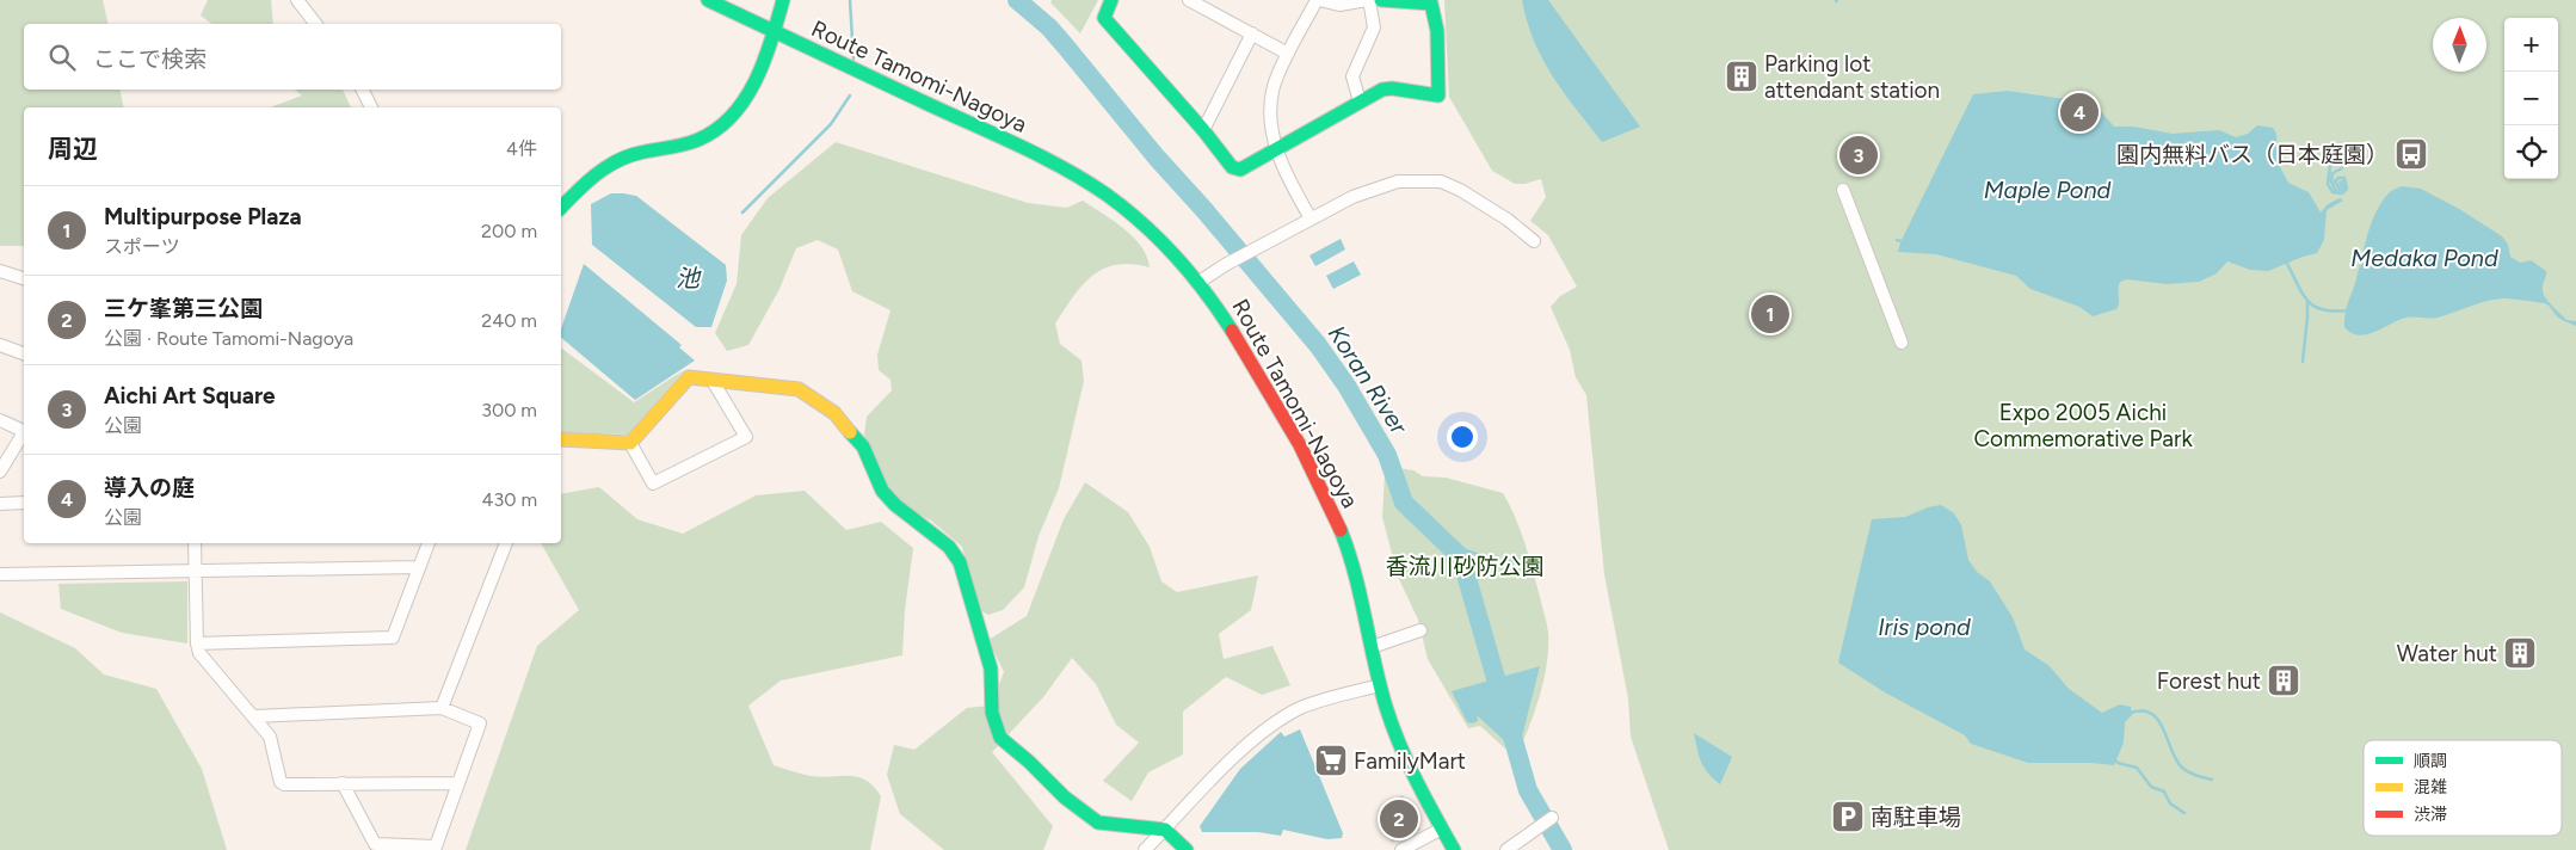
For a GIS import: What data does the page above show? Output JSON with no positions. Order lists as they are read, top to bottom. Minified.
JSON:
{"streets":{"street":["Route Tamomi-Nagoya"]},"water":["Maple Pond","Medaka Pond","池","Koran River","Iris pond"],"parks":["Expo 2005 Aichi Commemorative Park","香流川砂防公園"],"places":{"building":["Parking lot attendant station","Water hut","Forest hut"],"bus stop":["園内無料バス（日本庭園）"],"supermarket":["FamilyMart"],"parking":["南駐車場"]},"legend":["順調","混雑","渋滞"],"north":"top","page":{"map_buttons":["+","−"],"search":"ここで検索","pins":["4","3","1","2"],"heading":["周辺","4件"],"list":[{"mark":"1","name":"Multipurpose Plaza","note":"スポーツ","value":"200 m"},{"mark":"2","name":"三ケ峯第三公園","note":"公園 · Route Tamomi-Nagoya","value":"240 m"},{"mark":"3","name":"Aichi Art Square","note":"公園","value":"300 m"},{"mark":"4","name":"導入の庭","note":"公園","value":"430 m"}]}}
